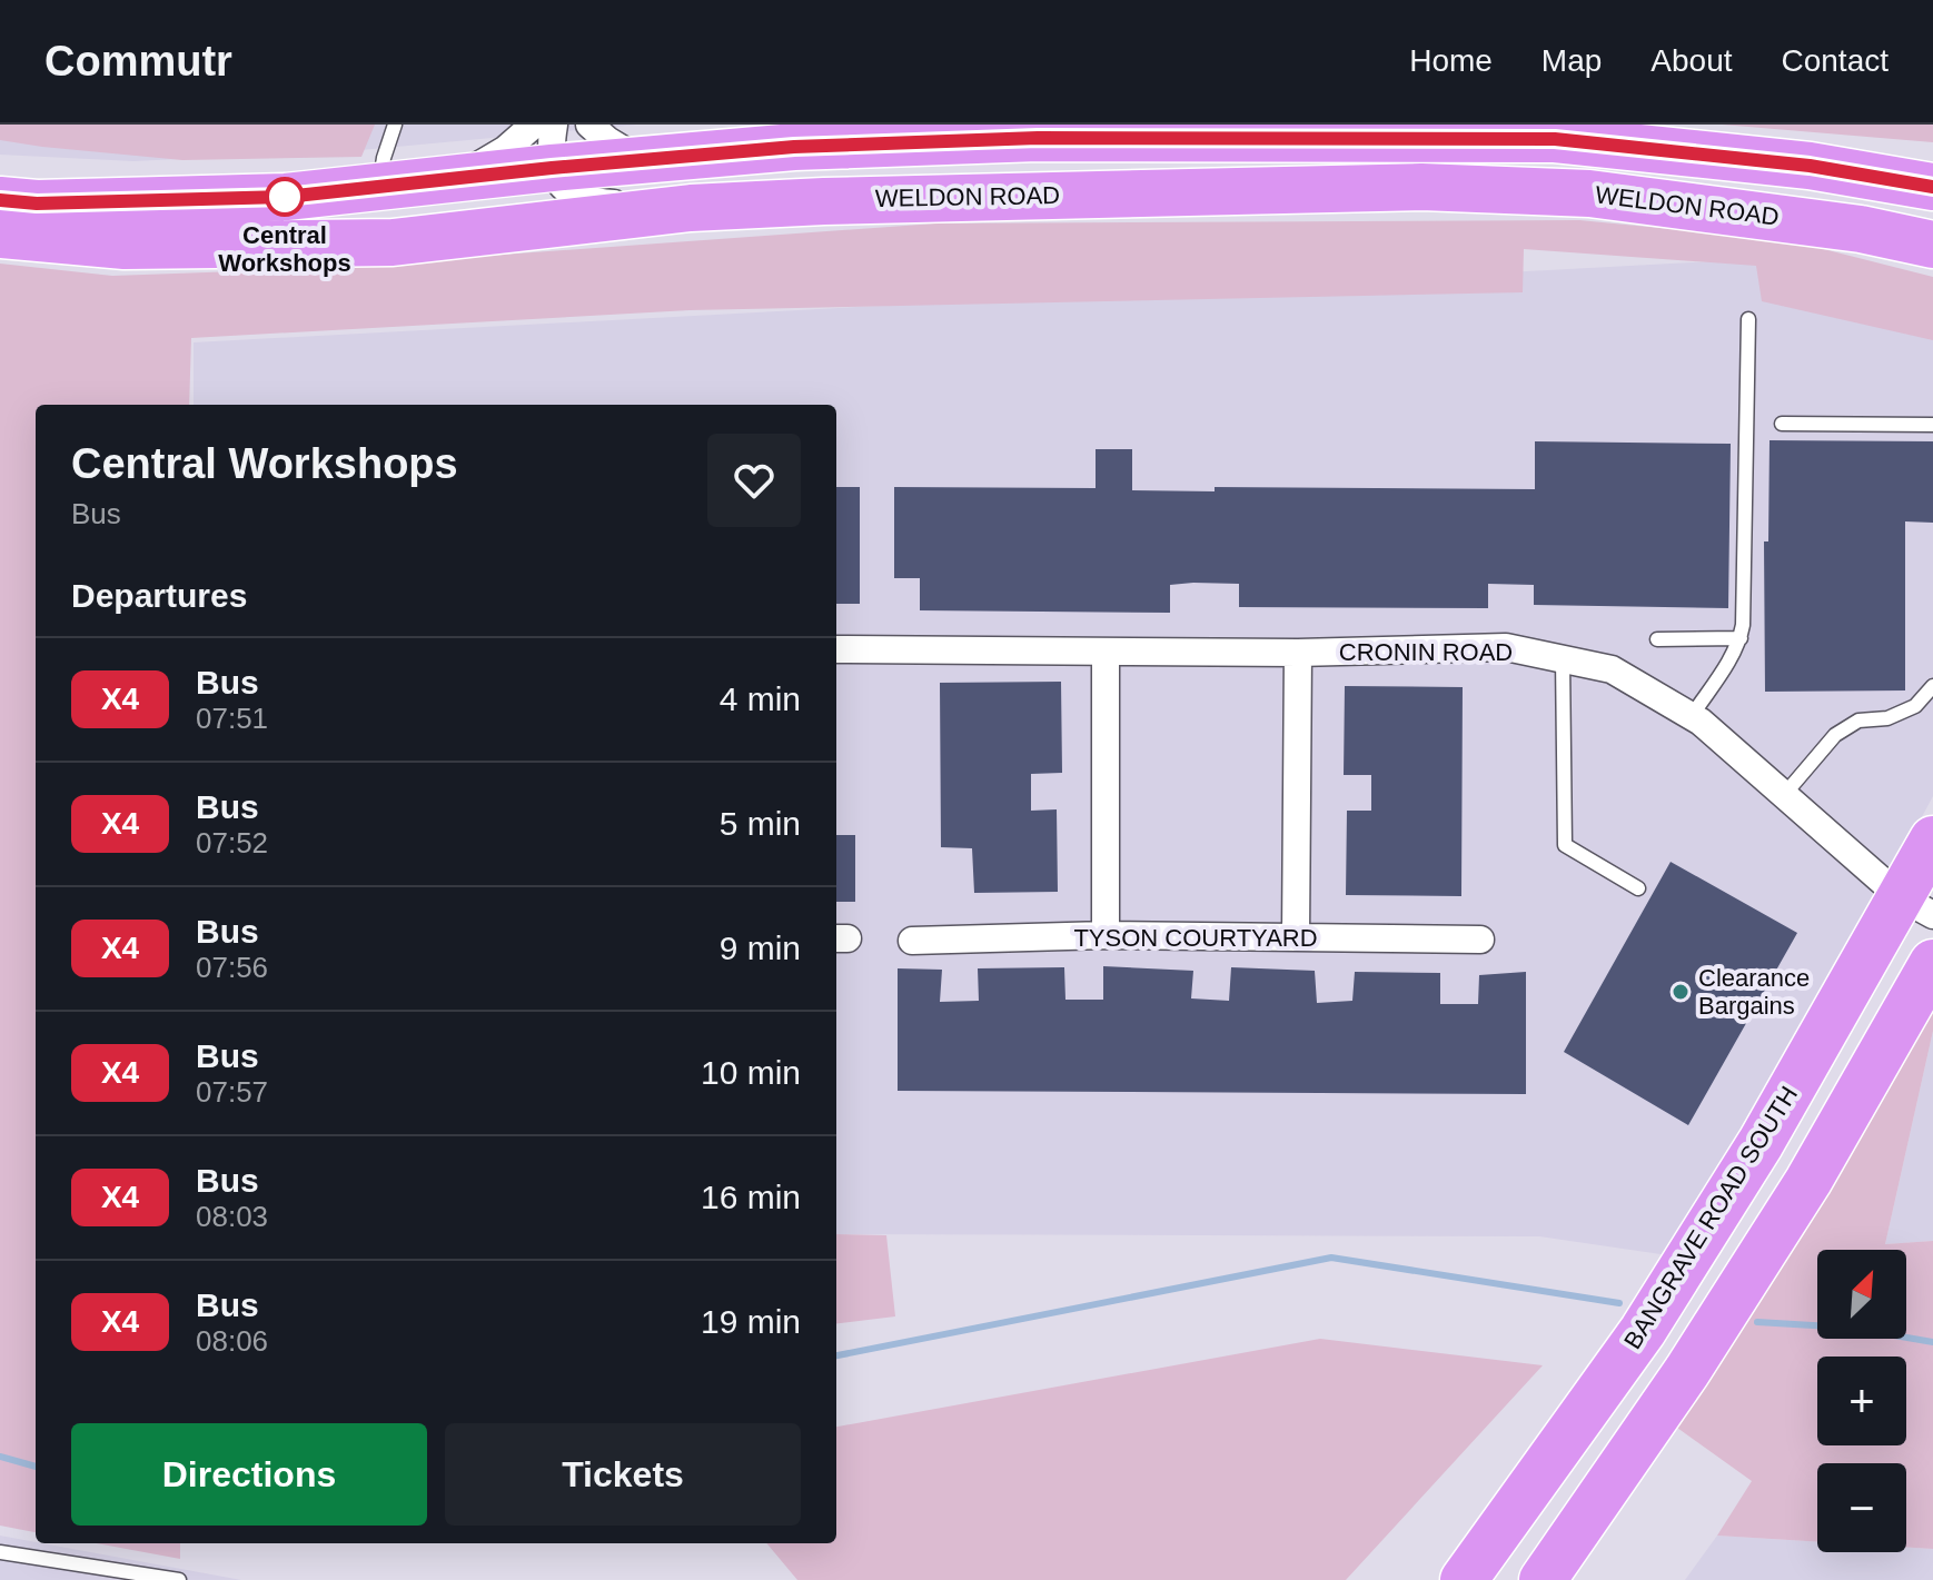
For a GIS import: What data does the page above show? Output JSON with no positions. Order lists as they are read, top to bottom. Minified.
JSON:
{"streets":{"highway":["WELDON ROAD","BANGRAVE ROAD SOUTH"],"street":["CRONIN ROAD","TYSON COURTYARD"]},"crossings":[["CRONIN ROAD","BANGRAVE ROAD SOUTH"]],"places":["Central Workshops","Clearance Bargains"],"lines":["bus line X4"],"north":"top right","page":{"header":"Commutr","nav":["Home","Map","About","Contact"],"heading":[["Central Workshops","Bus"],"Departures"],"list":[{"mark":"X4","name":"Bus","note":"07:51","value":"4 min"},{"mark":"X4","name":"Bus","note":"07:52","value":"5 min"},{"mark":"X4","name":"Bus","note":"07:56","value":"9 min"},{"mark":"X4","name":"Bus","note":"07:57","value":"10 min"},{"mark":"X4","name":"Bus","note":"08:03","value":"16 min"},{"mark":"X4","name":"Bus","note":"08:06","value":"19 min"}],"map_buttons":["+","−"],"buttons":["Directions","Tickets"]}}
